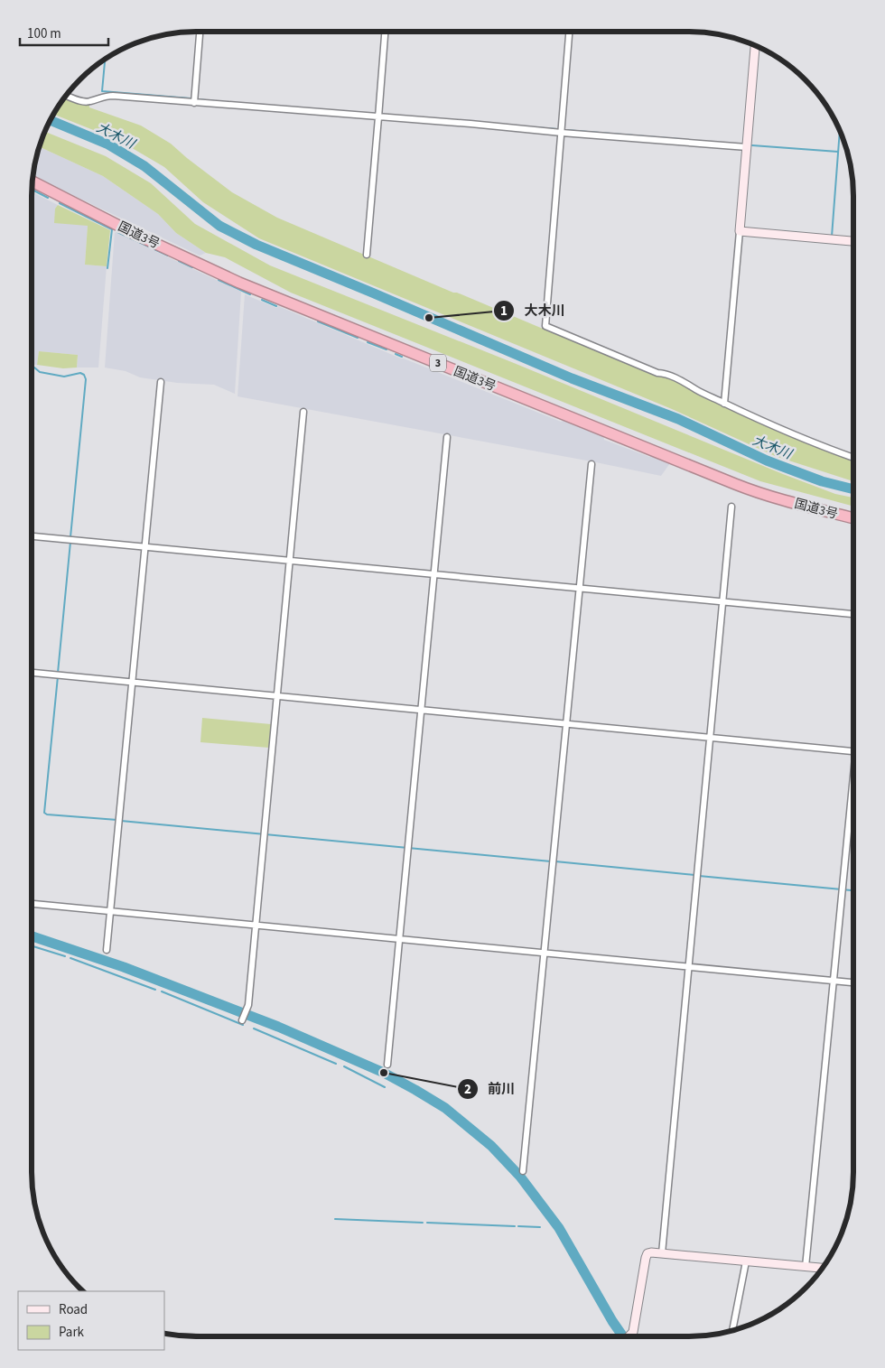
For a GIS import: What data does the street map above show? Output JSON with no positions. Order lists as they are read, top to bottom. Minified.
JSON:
{"streets":{"highway":["国道3号","3"]},"water":["大木川"],"places":["大木川","前川"],"legend":["Road","Park"],"scale_bar":"100 m"}
